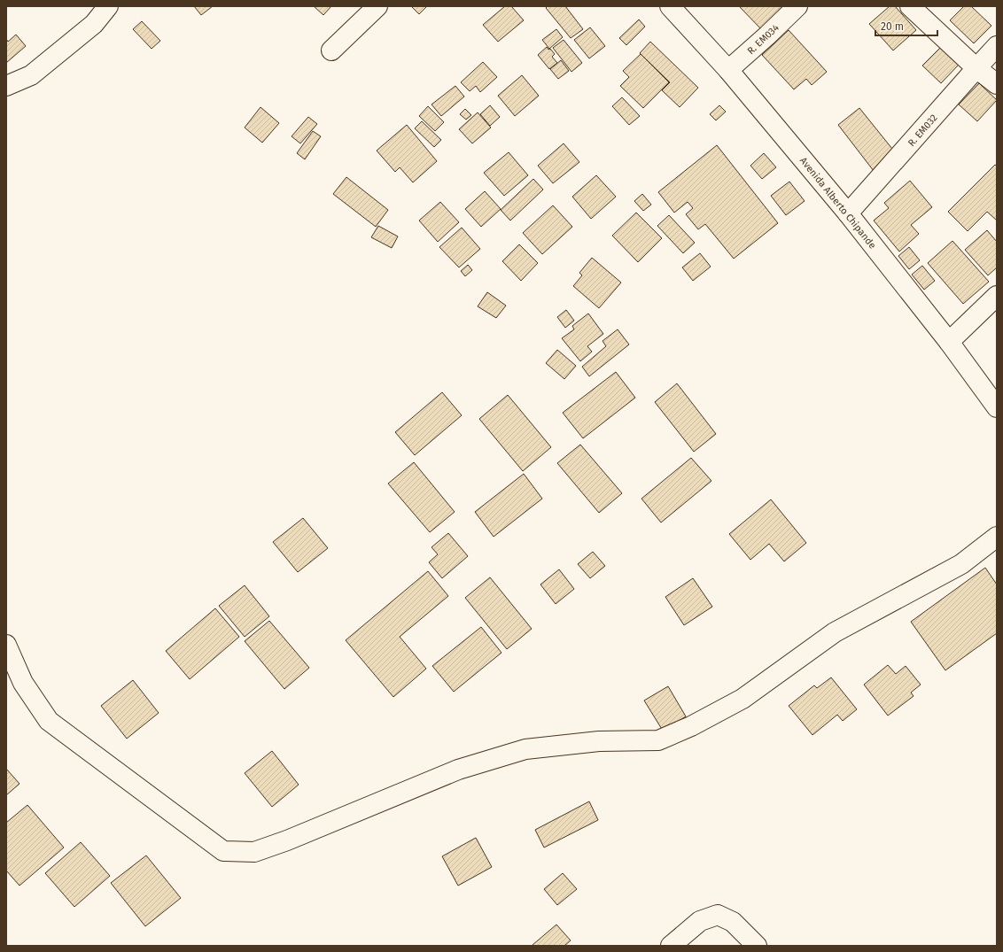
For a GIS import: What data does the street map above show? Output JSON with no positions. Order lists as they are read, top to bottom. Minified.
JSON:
{"streets":{"street":["R. EM034","R. EM032","Avenida Alberto Chipande"]},"crossings":[["R. EM034","Avenida Alberto Chipande"],["R. EM032","Avenida Alberto Chipande"]],"scale_bar":"20 m"}
